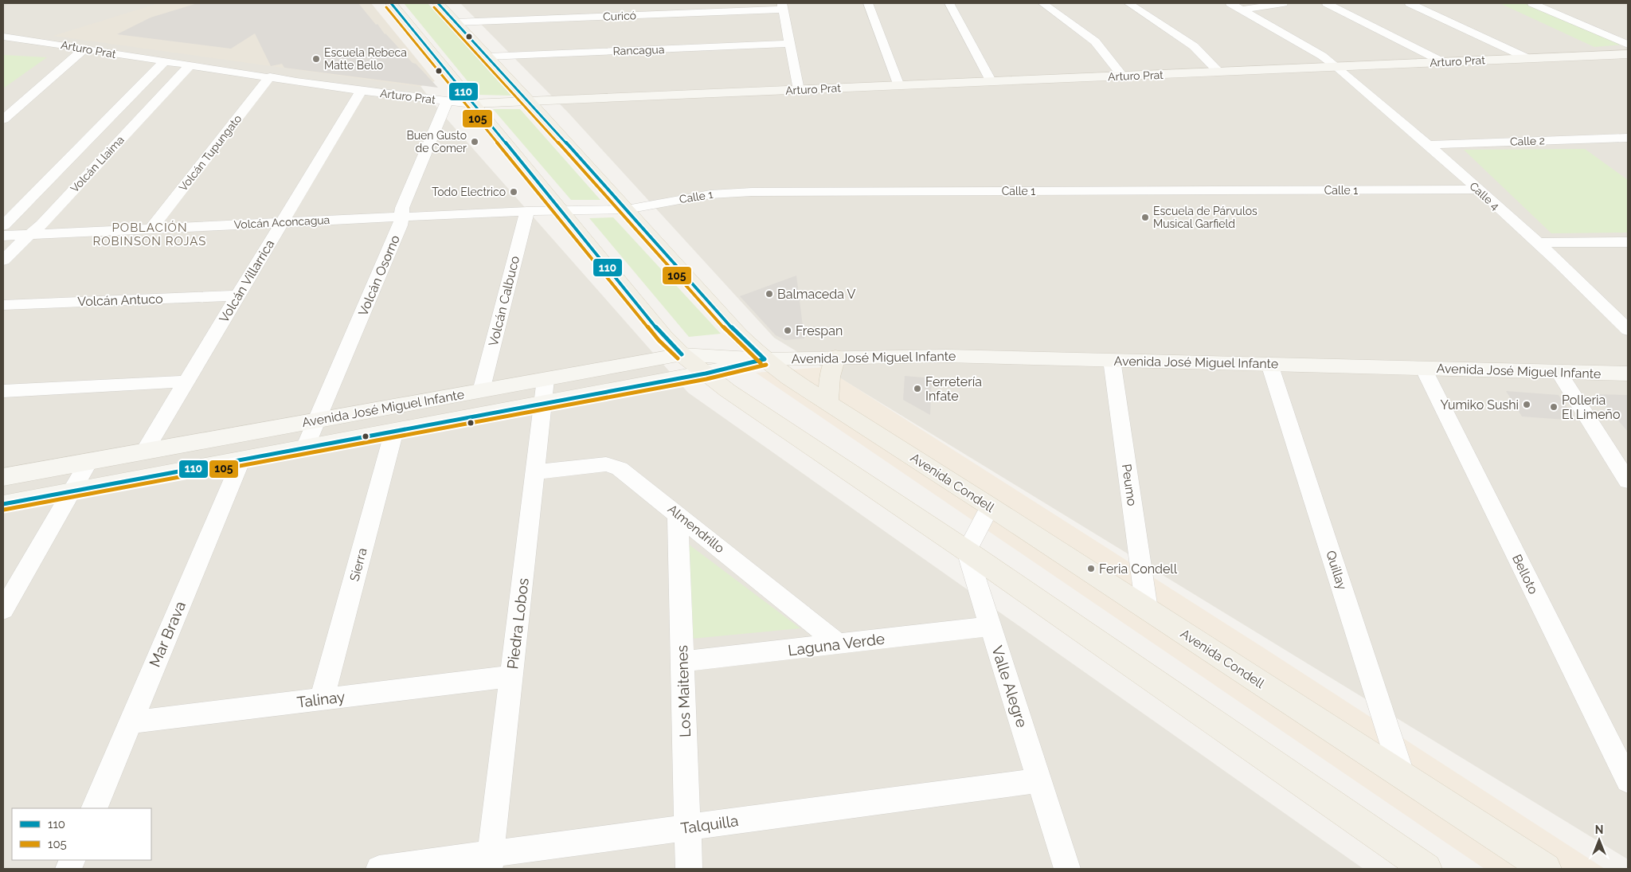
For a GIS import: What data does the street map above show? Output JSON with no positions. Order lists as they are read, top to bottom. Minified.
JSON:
{"streets":{"main road":["Avenida Condell"],"street":["Curicó","Arturo Prat","Rancagua","Calle 2","Volcán Tupungato","Volcán Llaima","Calle 1","Calle 4","Volcán Aconcagua","Volcán Osorno","Volcán Villarrica","Volcán Antuco","Volcán Calbuco","Avenida José Miguel Infante","Peumo","Almendrillo","Sierra","Quillay","Belloto","Piedra Lobos","Mar Brava","Laguna Verde","Valle Alegre","Los Maitenes","Talinay","Talquilla"]},"crossings":[["Curicó","Avenida Condell"],["Arturo Prat","Volcán Tupungato"],["Arturo Prat","Volcán Llaima"],["Arturo Prat","Calle 4"],["Arturo Prat","Volcán Osorno"],["Arturo Prat","Volcán Villarrica"],["Arturo Prat","Avenida Condell"],["Rancagua","Avenida Condell"],["Calle 2","Calle 4"],["Volcán Tupungato","Volcán Aconcagua"],["Volcán Llaima","Volcán Aconcagua"],["Calle 1","Calle 4"],["Calle 1","Volcán Aconcagua"],["Calle 1","Avenida Condell"],["Volcán Aconcagua","Volcán Osorno"],["Volcán Aconcagua","Volcán Villarrica"],["Volcán Aconcagua","Volcán Calbuco"],["Volcán Osorno","Avenida José Miguel Infante"],["Volcán Villarrica","Volcán Antuco"],["Volcán Villarrica","Avenida José Miguel Infante"],["Volcán Calbuco","Avenida José Miguel Infante"],["Avenida José Miguel Infante","Avenida Condell"],["Avenida José Miguel Infante","Peumo"],["Avenida José Miguel Infante","Sierra"],["Avenida José Miguel Infante","Quillay"],["Avenida José Miguel Infante","Belloto"],["Avenida José Miguel Infante","Piedra Lobos"],["Avenida José Miguel Infante","Mar Brava"],["Avenida Condell","Peumo"],["Avenida Condell","Quillay"],["Almendrillo","Piedra Lobos"],["Almendrillo","Laguna Verde"],["Almendrillo","Los Maitenes"],["Sierra","Talinay"],["Piedra Lobos","Talinay"],["Piedra Lobos","Talquilla"],["Mar Brava","Talinay"],["Laguna Verde","Valle Alegre"],["Laguna Verde","Los Maitenes"],["Valle Alegre","Talquilla"],["Los Maitenes","Talquilla"]],"districts":["POBLACIÓN ROBINSON ROJAS"],"places":["Escuela Rebeca Matte Bello","Buen Gusto de Comer","Todo Electrico","Escuela de Párvulos Musical Garfield","Balmaceda V","Frespan","Ferretería Infate","Yumiko Sushi","Polleria El Limeño","Feria Condell"],"lines":["transit line 110","transit line 105"],"legend":["110","105"],"north":"top"}
